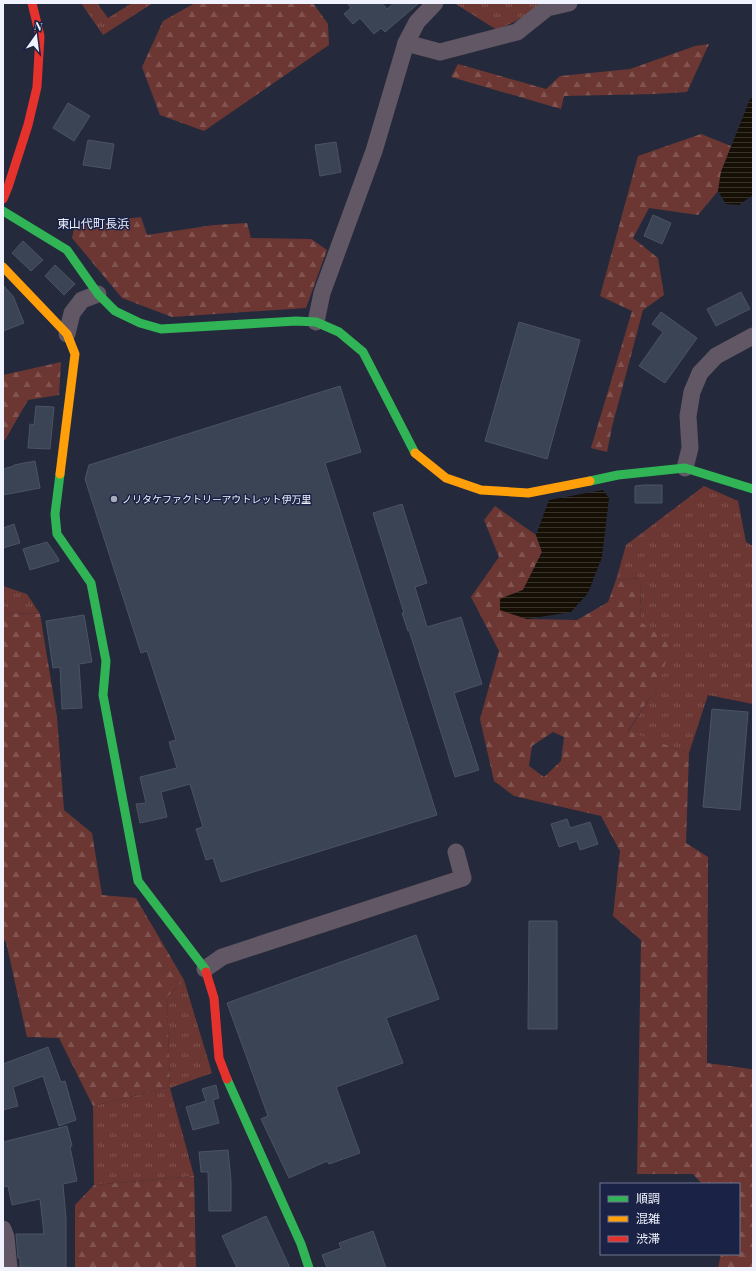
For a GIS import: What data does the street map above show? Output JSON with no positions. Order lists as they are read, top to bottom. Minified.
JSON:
{"districts":["東山代町長浜"],"places":["ノリタケファクトリーアウトレット伊万里"],"legend":["順調","混雑","渋滞"],"north":"top"}
